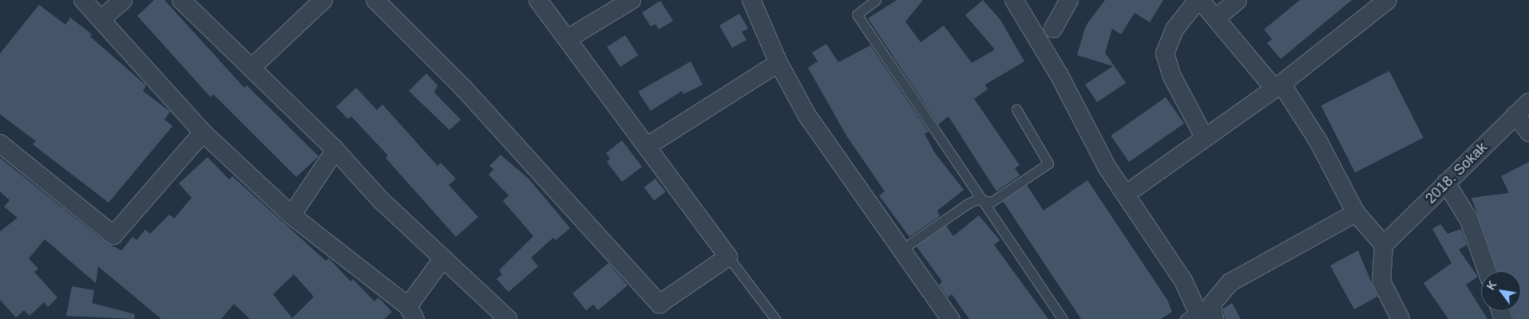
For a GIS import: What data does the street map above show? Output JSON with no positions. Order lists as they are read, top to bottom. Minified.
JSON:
{"streets":{"street":["2018. Sokak"]},"north":"top left"}
